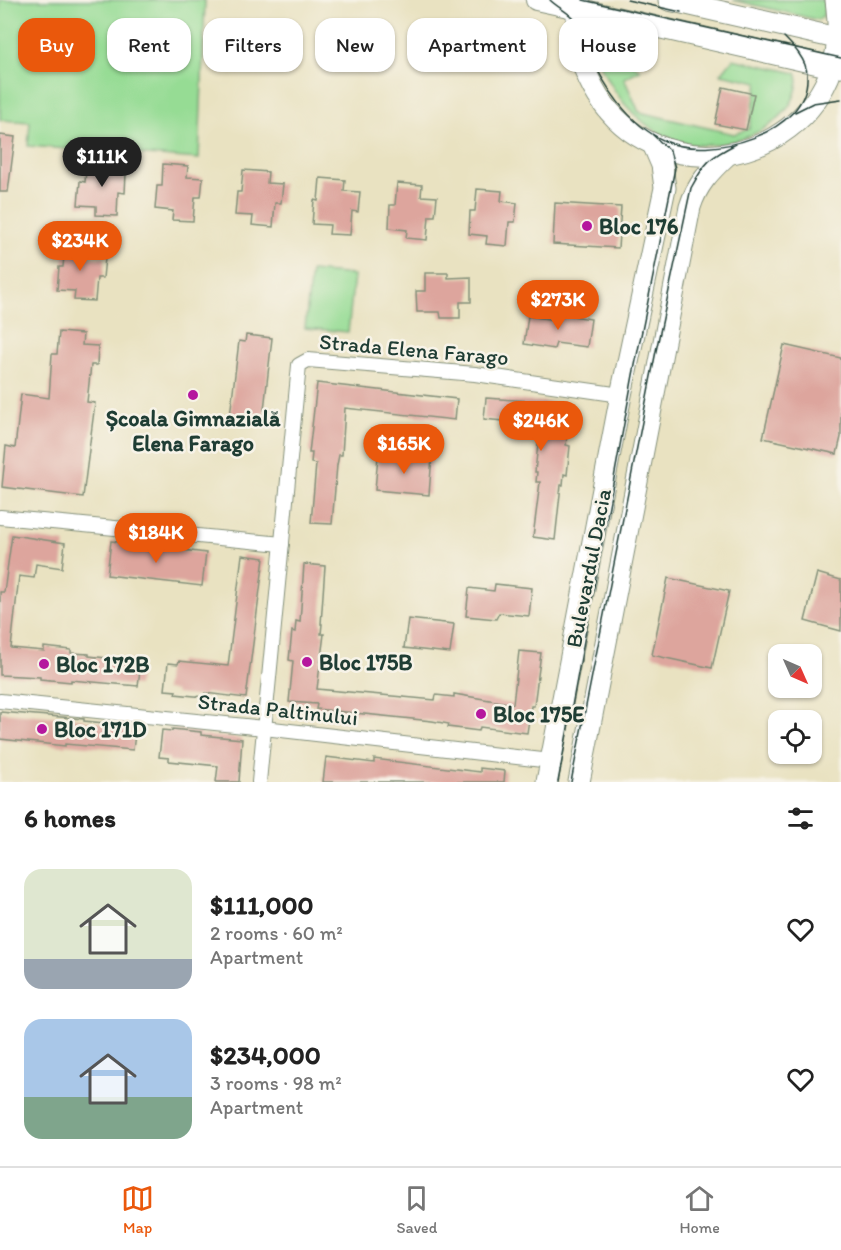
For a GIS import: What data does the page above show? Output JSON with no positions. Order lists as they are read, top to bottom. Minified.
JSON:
{"streets":{"main road":["Bulevardul Dacia"],"street":["Strada Elena Farago","Strada Paltinului"]},"crossings":[["Strada Elena Farago","Bulevardul Dacia"],["Strada Elena Farago","Strada Paltinului"],["Bulevardul Dacia","Strada Paltinului"]],"places":["Bloc 176","Școala Gimnazială Elena Farago","Bloc 175B","Bloc 172B","Bloc 175E","Bloc 171D"],"north":"bottom right","page":{"chip":["Buy","Rent","Filters","New","Apartment","House"],"price":["$111K","$234K","$273K","$246K","$165K","$184K"],"heading":"6 homes","list":[{"name":"$111,000","note":"2 rooms · 60 m² · Apartment"},{"name":"$234,000","note":"3 rooms · 98 m² · Apartment"}],"tabs":["Map","Saved","Home"]}}
